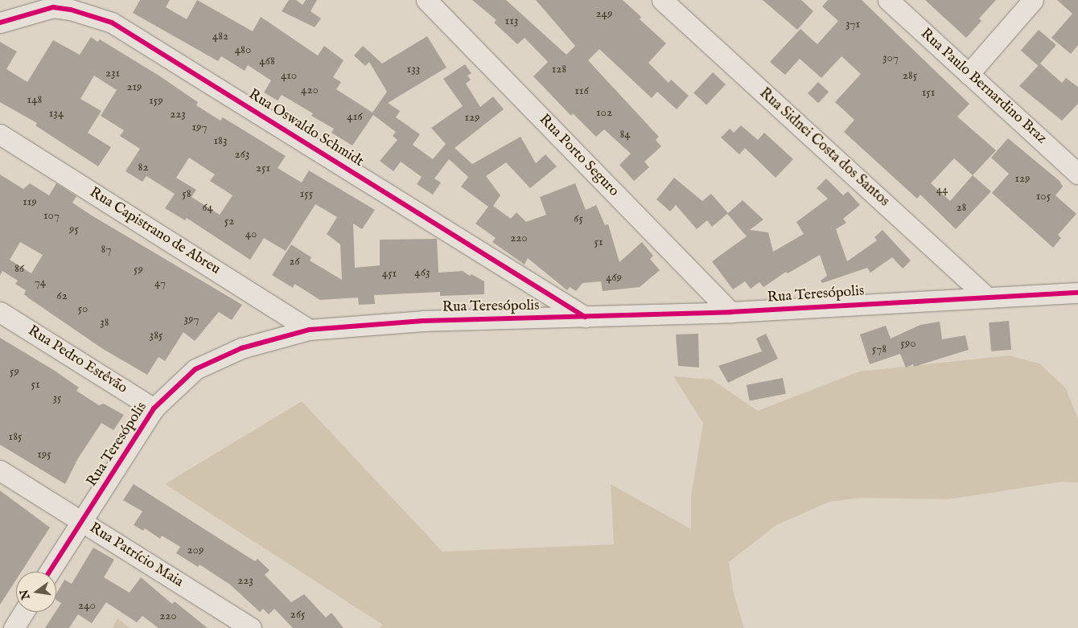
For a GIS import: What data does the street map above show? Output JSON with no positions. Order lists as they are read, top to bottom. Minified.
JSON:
{"streets":{"street":["Rua Paulo Bernardino Braz","Rua Oswaldo Schmidt","Rua Sidnei Costa dos Santos","Rua Porto Seguro","Rua Capistrano de Abreu","Rua Teresópolis","Rua Pedro Estêvão","Rua Patrício Maia"]},"crossings":[["Rua Oswaldo Schmidt","Rua Teresópolis"],["Rua Sidnei Costa dos Santos","Rua Teresópolis"],["Rua Porto Seguro","Rua Teresópolis"],["Rua Capistrano de Abreu","Rua Teresópolis"],["Rua Teresópolis","Rua Pedro Estêvão"],["Rua Teresópolis","Rua Patrício Maia"]],"house_numbers":["249","113","371","482","480","307","468","133","128","231","410","285","219","420","116","151","148","159","102","134","223","416","129","197","84","183","263","82","251","129","44","58","155","105","119","64","28","107","65","52","95","40","220","51","87","26","86","59","463","451","469","74","47","62","50","397","38","385","590","578","59","51","35","185","195","209","223","240","265","220"],"north":"left"}
